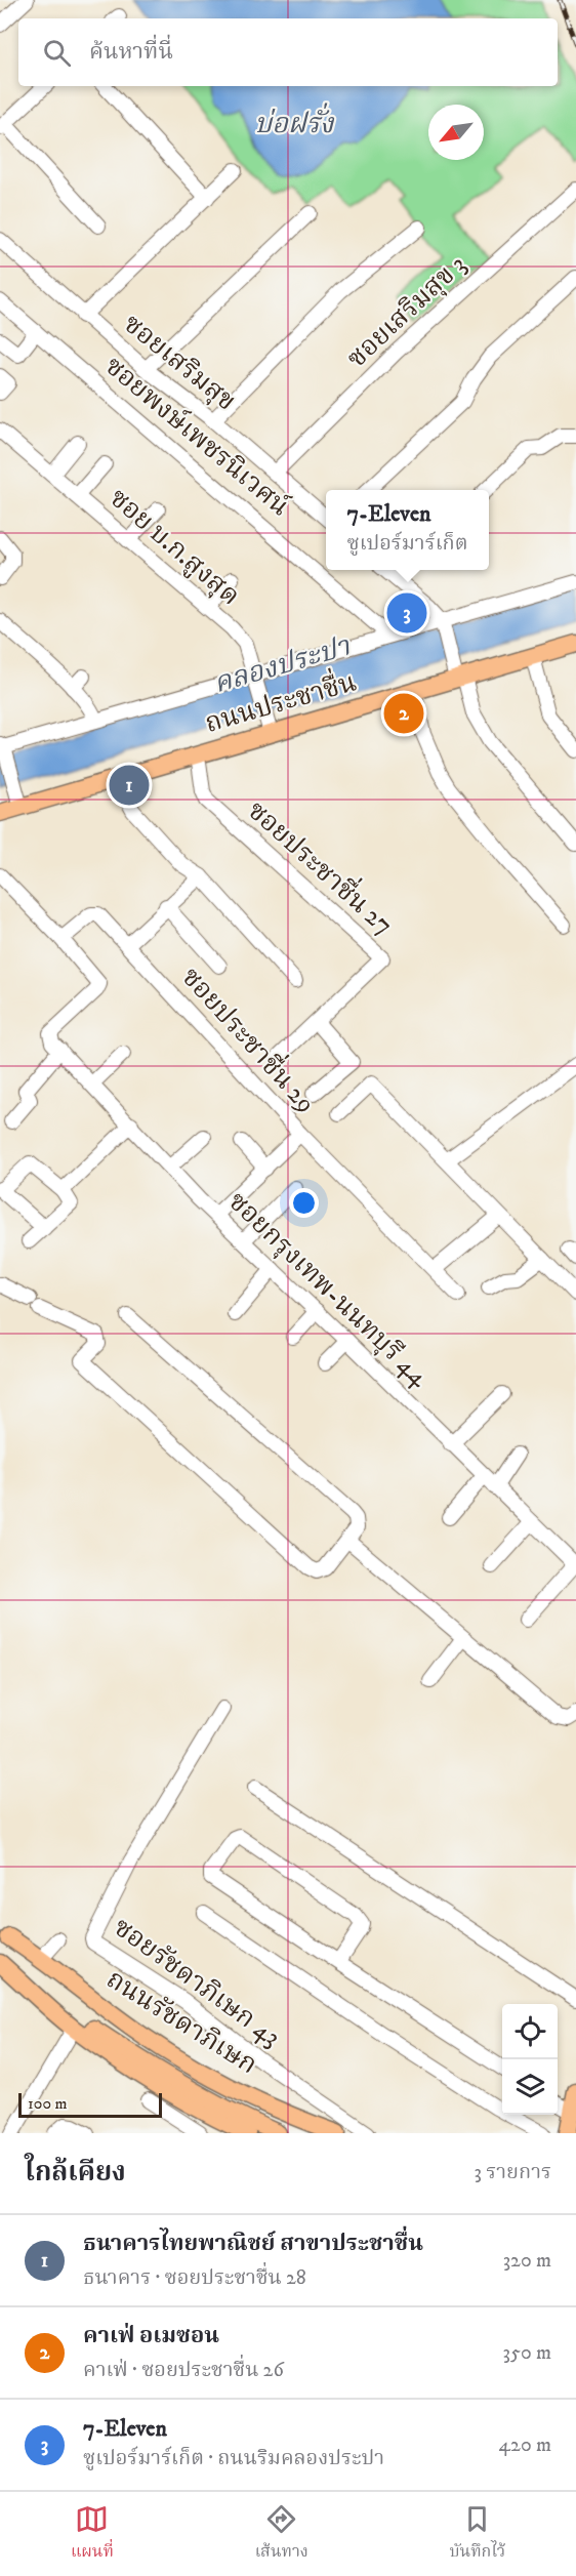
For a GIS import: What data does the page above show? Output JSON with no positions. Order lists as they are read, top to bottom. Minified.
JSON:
{"streets":{"main road":["ถนนประชาชื่น","ถนนรัชดาภิเษก"],"street":["ซอยเสริมสุข 3","ซอยเสริมสุข","ซอยพงษ์เพชรนิเวศน์","ซอย บ.ก.สูงสุด","ซอยประชาชื่น 27","ซอยประชาชื่น 29","ซอยกรุงเทพ-นนทบุรี 44","ซอยรัชดาภิเษก 43"]},"crossings":[["ซอยเสริมสุข 3","ซอยเสริมสุข"],["ซอย บ.ก.สูงสุด","ถนนประชาชื่น"],["ถนนประชาชื่น","ซอยประชาชื่น 27"]],"water":["บ่อฝรั่ง","คลองประปา"],"scale_bar":"100 m","north":"bottom left","page":{"search":"ค้นหาที่นี่","popup":["7-Eleven","ซูเปอร์มาร์เก็ต"],"pins":["3","2","1"],"scale":"100 m","heading":["ใกล้เคียง","3 รายการ"],"list":[{"mark":"1","name":"ธนาคารไทยพาณิชย์ สาขาประชาชื่น","note":"ธนาคาร · ซอยประชาชื่น 28","value":"320 m"},{"mark":"2","name":"คาเฟ่ อเมซอน","note":"คาเฟ่ · ซอยประชาชื่น 26","value":"350 m"},{"mark":"3","name":"7-Eleven","note":"ซูเปอร์มาร์เก็ต · ถนนริมคลองประปา","value":"420 m"}],"nav":["แผนที่","เส้นทาง","บันทึกไว้"]}}
